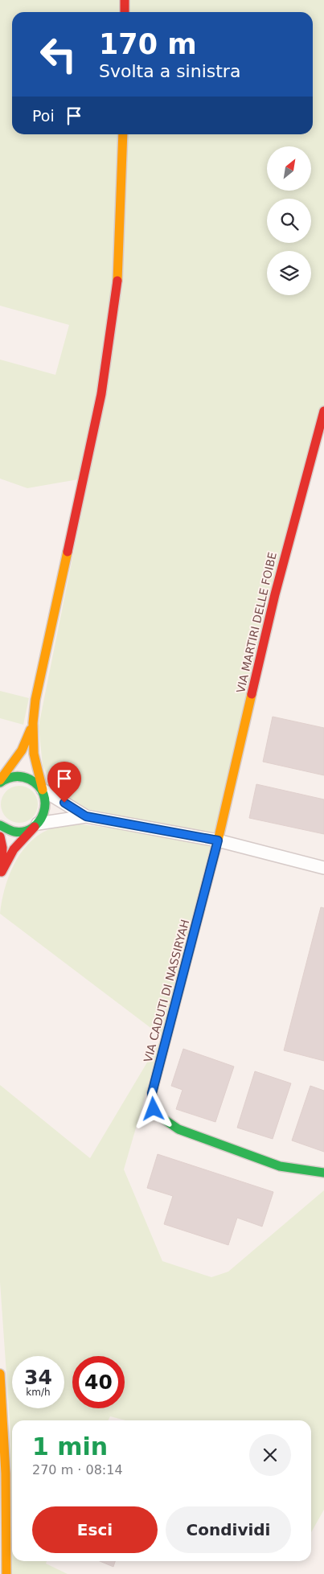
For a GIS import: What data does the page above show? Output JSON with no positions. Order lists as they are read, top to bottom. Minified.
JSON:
{"streets":{"main road":["VIA MARTIRI DELLE FOIBE","VIA CADUTI DI NASSIRYAH"]},"crossings":[["VIA MARTIRI DELLE FOIBE","VIA CADUTI DI NASSIRYAH"]],"north":"top right","page":{"turn":["170 m","Svolta a sinistra"],"then":"Poi","speed":"34 km/h","limit":"40","heading":["1 min","270 m · 08:14"],"buttons":["Esci","Condividi"]}}
